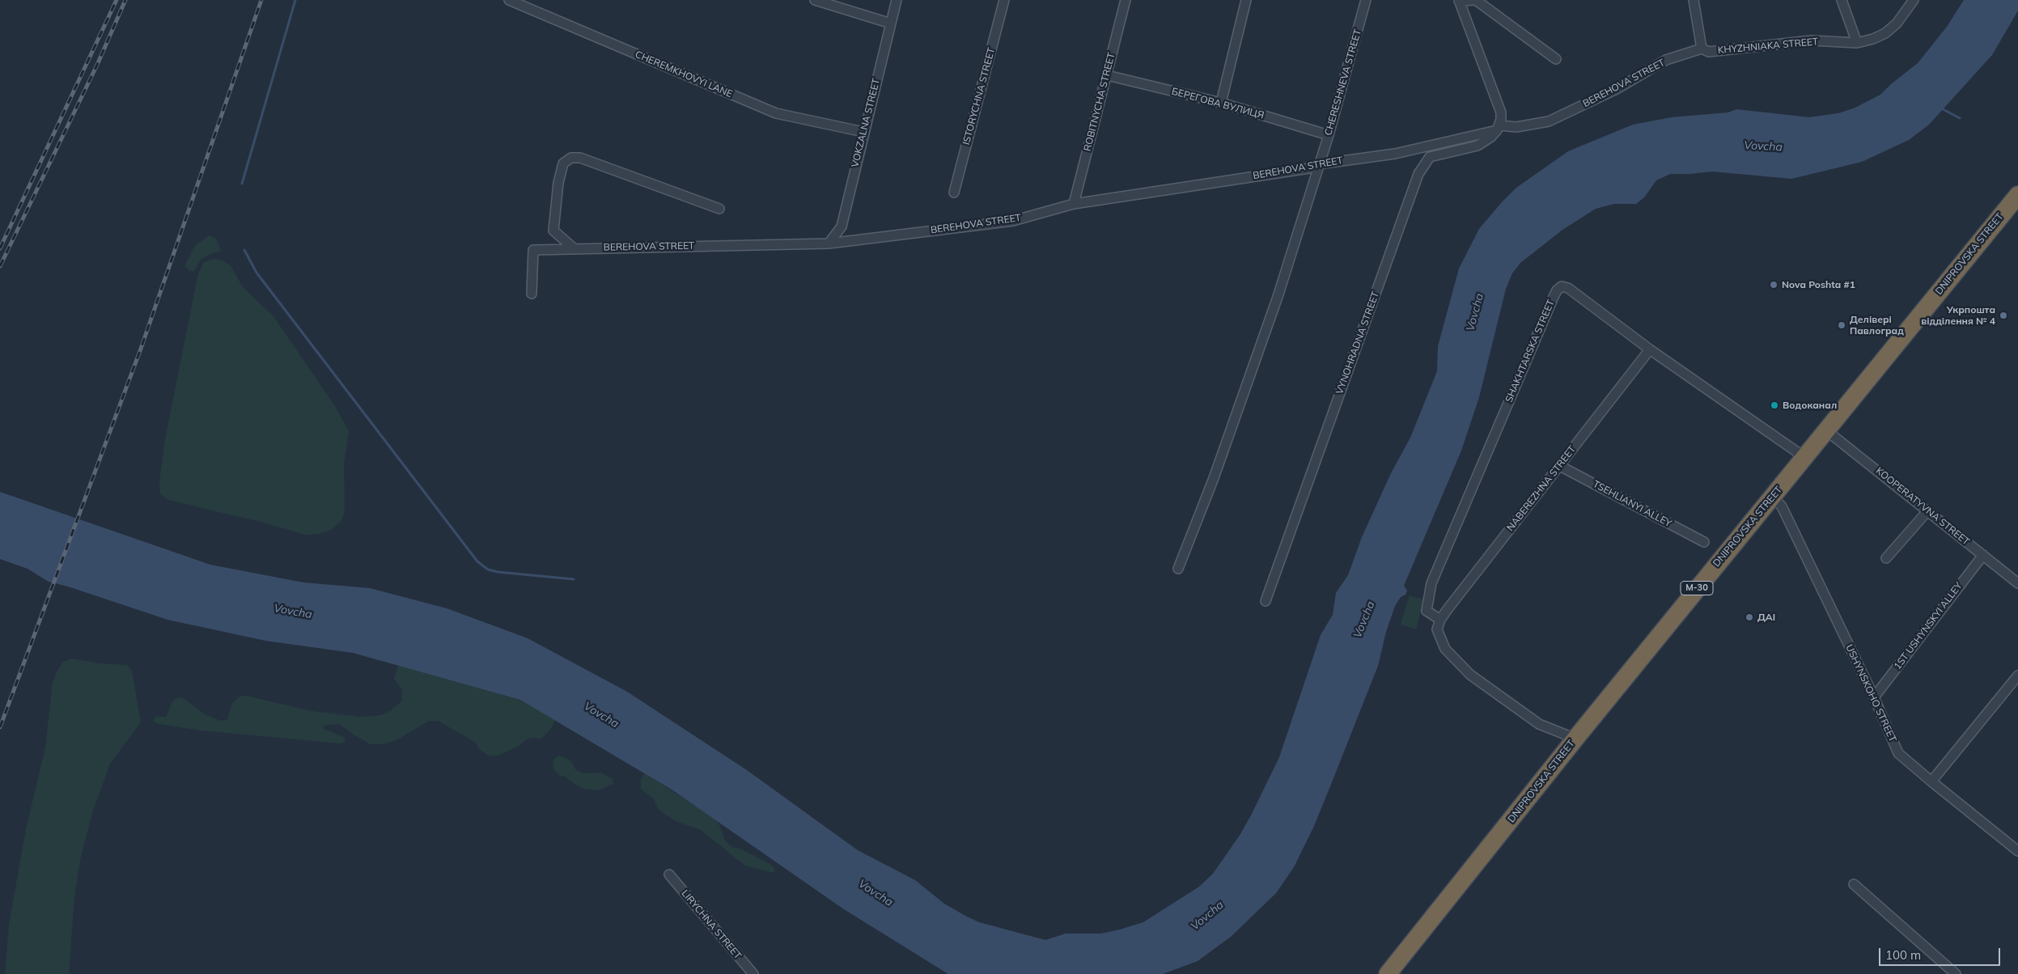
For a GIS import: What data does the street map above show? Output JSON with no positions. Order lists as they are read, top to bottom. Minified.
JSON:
{"streets":{"highway":["DNIPROVSKA STREET","М-30"],"street":["KHYZHNIAKA STREET","CHEREMKHOVYI LANE","CHERESHNEVA STREET","BEREHOVA STREET","ISTORYCHNA STREET","ROBITNYCHA STREET","БЕРЕГОВА ВУЛИЦЯ","VOKZALNA STREET","VYNOHRADNA STREET","SHAKHTARSKA STREET","NABEREZHNA STREET","TSEHLIANYI ALLEY","KOOPERATYVNA STREET","1ST USHYNSKYI ALLEY","USHYNSKOHO STREET","LIRYCHNA STREET"]},"crossings":[["KHYZHNIAKA STREET","BEREHOVA STREET"],["CHEREMKHOVYI LANE","VOKZALNA STREET"],["CHERESHNEVA STREET","BEREHOVA STREET"],["CHERESHNEVA STREET","БЕРЕГОВА ВУЛИЦЯ"],["BEREHOVA STREET","ROBITNYCHA STREET"],["BEREHOVA STREET","VOKZALNA STREET"],["BEREHOVA STREET","VYNOHRADNA STREET"],["ROBITNYCHA STREET","БЕРЕГОВА ВУЛИЦЯ"],["DNIPROVSKA STREET","SHAKHTARSKA STREET"],["DNIPROVSKA STREET","NABEREZHNA STREET"],["DNIPROVSKA STREET","KOOPERATYVNA STREET"],["DNIPROVSKA STREET","USHYNSKOHO STREET"],["SHAKHTARSKA STREET","NABEREZHNA STREET"],["NABEREZHNA STREET","TSEHLIANYI ALLEY"],["KOOPERATYVNA STREET","1ST USHYNSKYI ALLEY"],["1ST USHYNSKYI ALLEY","USHYNSKOHO STREET"]],"water":["Vovcha"],"places":["Nova Poshta #1","Укрпошта відділення № 4","Делівері Павлоград","Водоканал","ДАІ"],"scale_bar":"100 m"}
